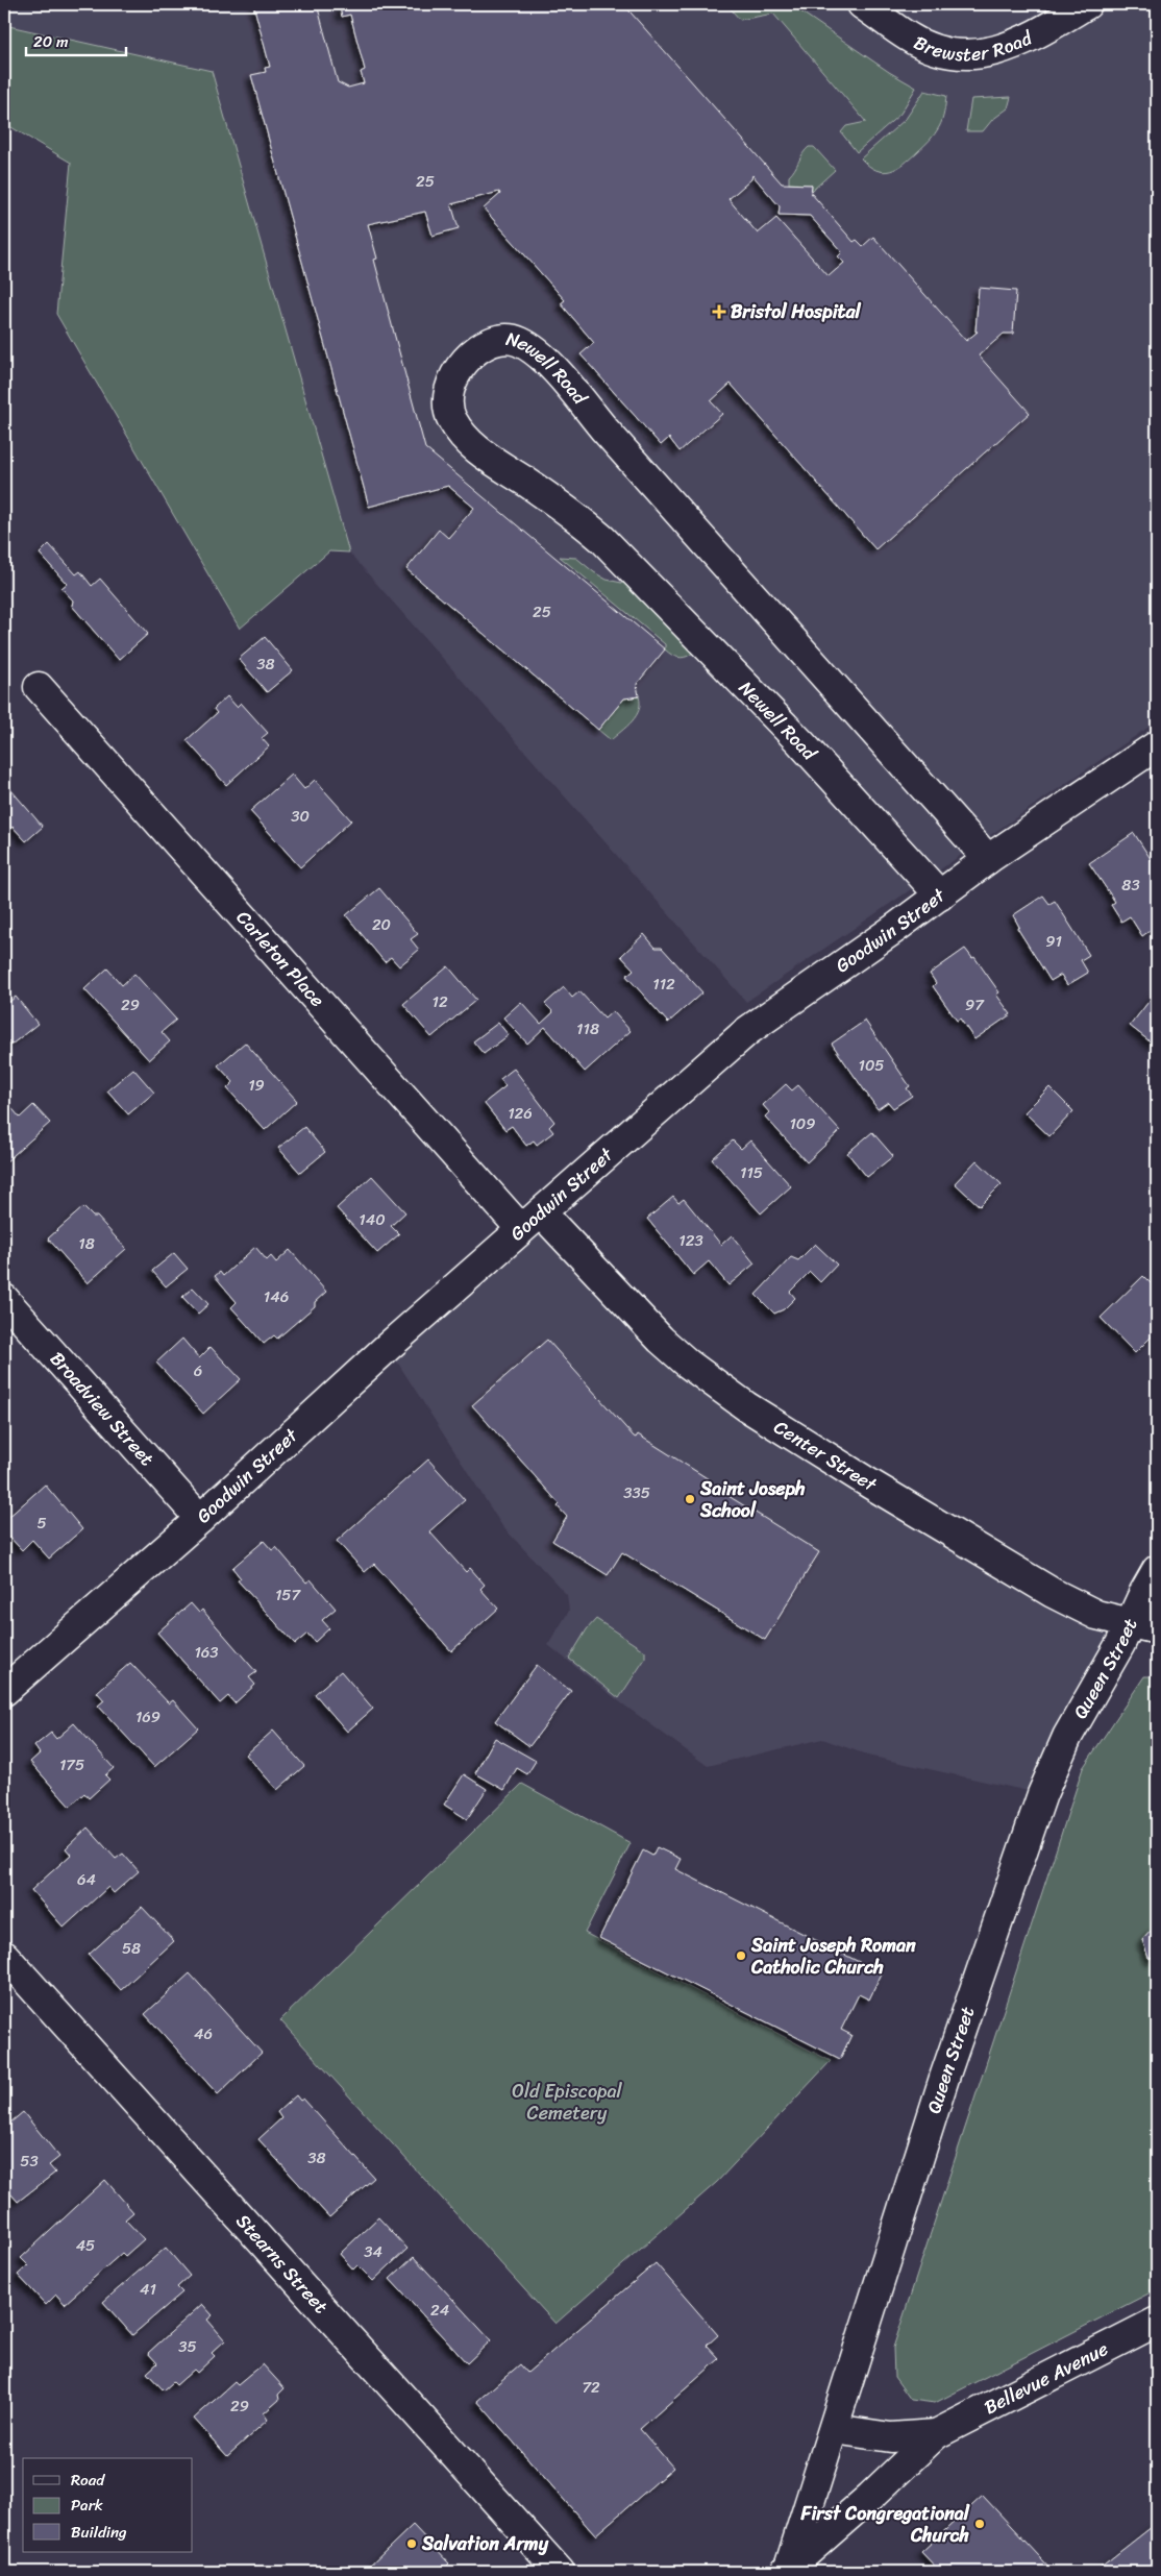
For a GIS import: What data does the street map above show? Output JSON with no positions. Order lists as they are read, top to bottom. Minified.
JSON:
{"streets":{"street":["Brewster Road","Newell Road","Goodwin Street","Carleton Place","Broadview Street","Center Street","Queen Street","Stearns Street","Bellevue Avenue"]},"crossings":[["Newell Road","Goodwin Street"],["Goodwin Street","Carleton Place"],["Goodwin Street","Broadview Street"],["Goodwin Street","Center Street"],["Carleton Place","Center Street"],["Center Street","Queen Street"],["Queen Street","Bellevue Avenue"]],"parks":["Old Episcopal Cemetery"],"places":{"health":["Bristol Hospital"],"other":["Saint Joseph School","Saint Joseph Roman Catholic Church","First Congregational Church","Salvation Army"]},"house_numbers":["25","25","38","30","83","20","91","112","12","29","97","118","105","19","126","109","115","140","123","18","146","6","335","5","157","163","169","175","64","58","46","38","53","45","34","41","24","35","72","29"],"legend":["Road","Park","Building"],"scale_bar":"20 m"}
